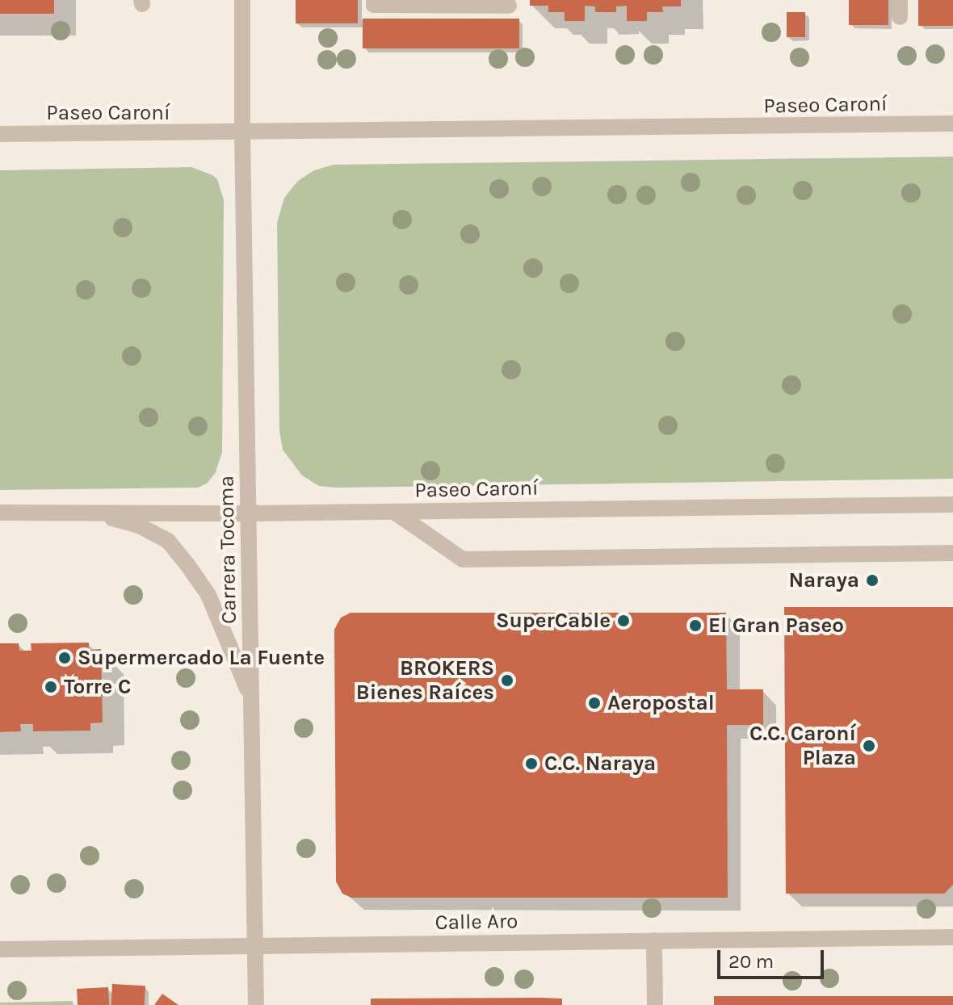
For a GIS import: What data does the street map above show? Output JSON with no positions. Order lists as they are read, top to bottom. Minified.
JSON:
{"streets":{"street":["Paseo Caroní","Carrera Tocoma","Calle Aro"]},"crossings":[["Paseo Caroní","Carrera Tocoma"],["Carrera Tocoma","Calle Aro"]],"places":["Naraya","SuperCable","El Gran Paseo","Supermercado La Fuente","BROKERS Bienes Raíces","Torre C","Aeropostal","C.C. Caroní Plaza","C.C. Naraya"],"scale_bar":"20 m"}
